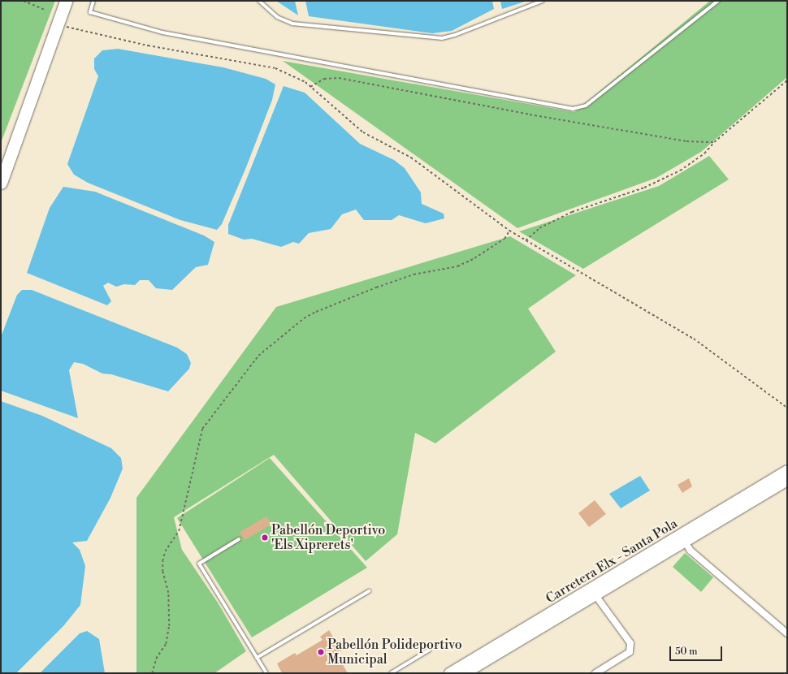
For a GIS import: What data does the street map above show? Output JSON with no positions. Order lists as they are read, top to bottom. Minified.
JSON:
{"streets":{"main road":["Carretera Elx - Santa Pola"]},"places":["Pabellón Deportivo 'Els Xiprerets'","Pabellón Polideportivo Municipal"],"scale_bar":"50 m"}
